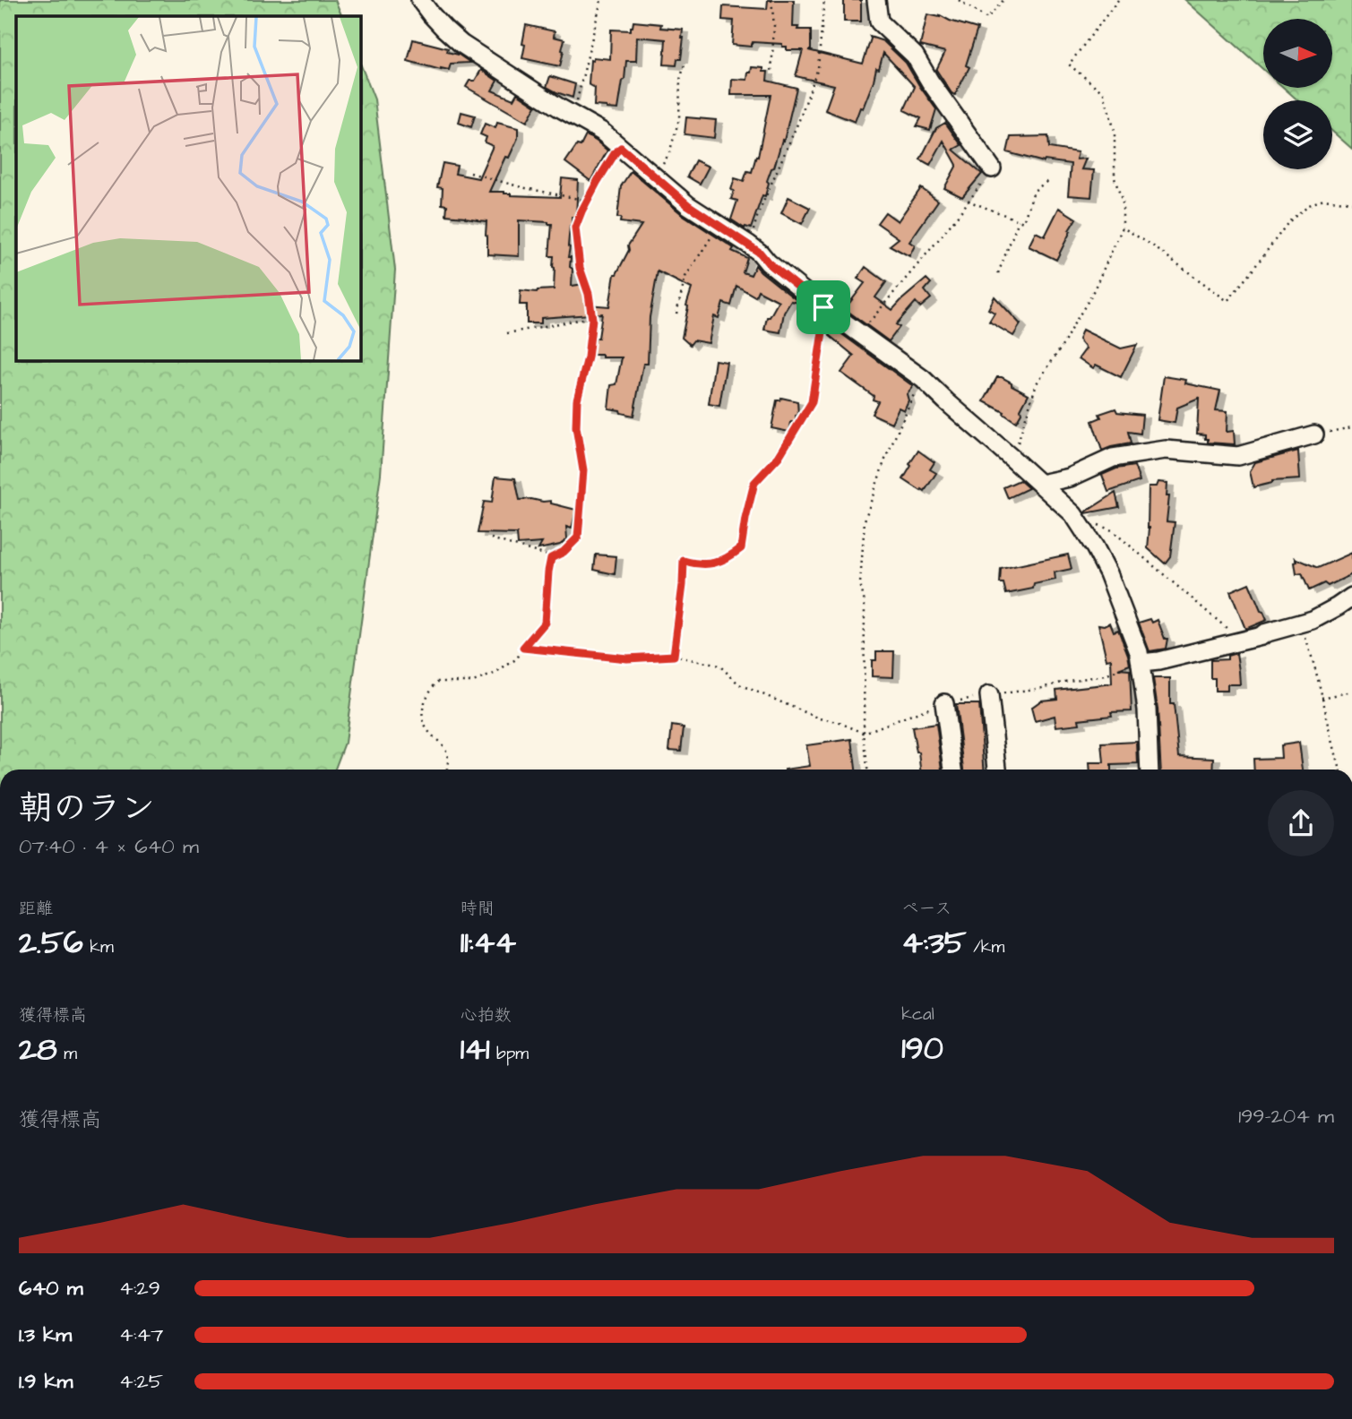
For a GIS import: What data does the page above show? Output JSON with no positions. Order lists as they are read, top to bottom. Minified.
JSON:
{"north":"right","page":{"heading":["朝のラン","07:40 · 4 × 640 m"],"stats":[["距離","2.56 km"],["時間","11:44"],["ペース","4:35 /km"],["獲得標高","28 m"],["心拍数","141 bpm"],["kcal","190"]],"chart":["獲得標高","199–204 m"],"list":[{"name":"640 m","note":"4:29"},{"name":"1.3 km","note":"4:47"},{"name":"1.9 km","note":"4:25"}]}}
